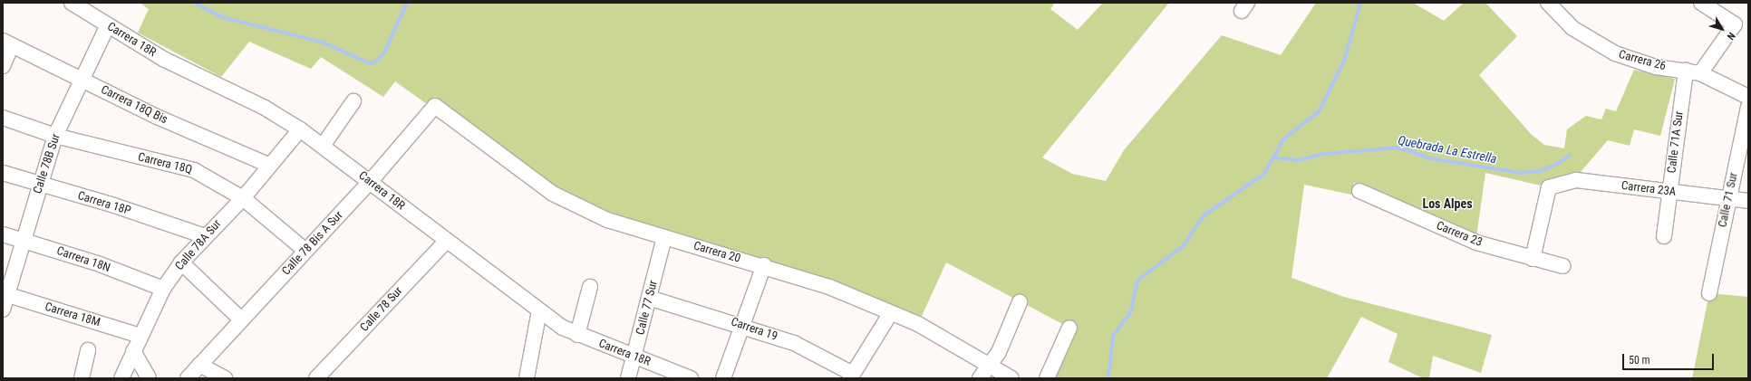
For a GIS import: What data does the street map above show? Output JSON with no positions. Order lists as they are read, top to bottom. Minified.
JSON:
{"streets":{"street":["Carrera 18R","Carrera 26","Carrera 18Q Bis","Calle 71A Sur","Calle 78B Sur","Carrera 18Q","Carrera 23A","Calle 71 Sur","Carrera 18P","Carrera 23","Calle 78 Bis A Sur","Calle 78A Sur","Carrera 20","Carrera 18N","Calle 77 Sur","Calle 78 Sur","Carrera 18M","Carrera 19"]},"crossings":[["Carrera 18R","Calle 78B Sur"],["Carrera 18R","Calle 78 Bis A Sur"],["Carrera 18R","Calle 78A Sur"],["Carrera 18R","Calle 77 Sur"],["Carrera 18R","Calle 78 Sur"],["Carrera 26","Calle 71A Sur"],["Carrera 18Q Bis","Calle 78B Sur"],["Carrera 18Q Bis","Calle 78A Sur"],["Calle 71A Sur","Carrera 23A"],["Calle 78B Sur","Carrera 18Q"],["Calle 78B Sur","Carrera 18P"],["Calle 78B Sur","Carrera 18N"],["Calle 78B Sur","Carrera 18M"],["Carrera 18Q","Calle 78 Bis A Sur"],["Carrera 18Q","Calle 78A Sur"],["Carrera 23A","Calle 71 Sur"],["Carrera 23A","Carrera 23"],["Carrera 18P","Calle 78A Sur"],["Calle 78 Bis A Sur","Carrera 20"],["Calle 78A Sur","Carrera 18N"],["Calle 78A Sur","Carrera 18M"],["Carrera 20","Calle 77 Sur"],["Calle 77 Sur","Carrera 19"]],"districts":["Los Alpes"],"water":["Quebrada La Estrella"],"scale_bar":"50 m","north":"bottom right"}
